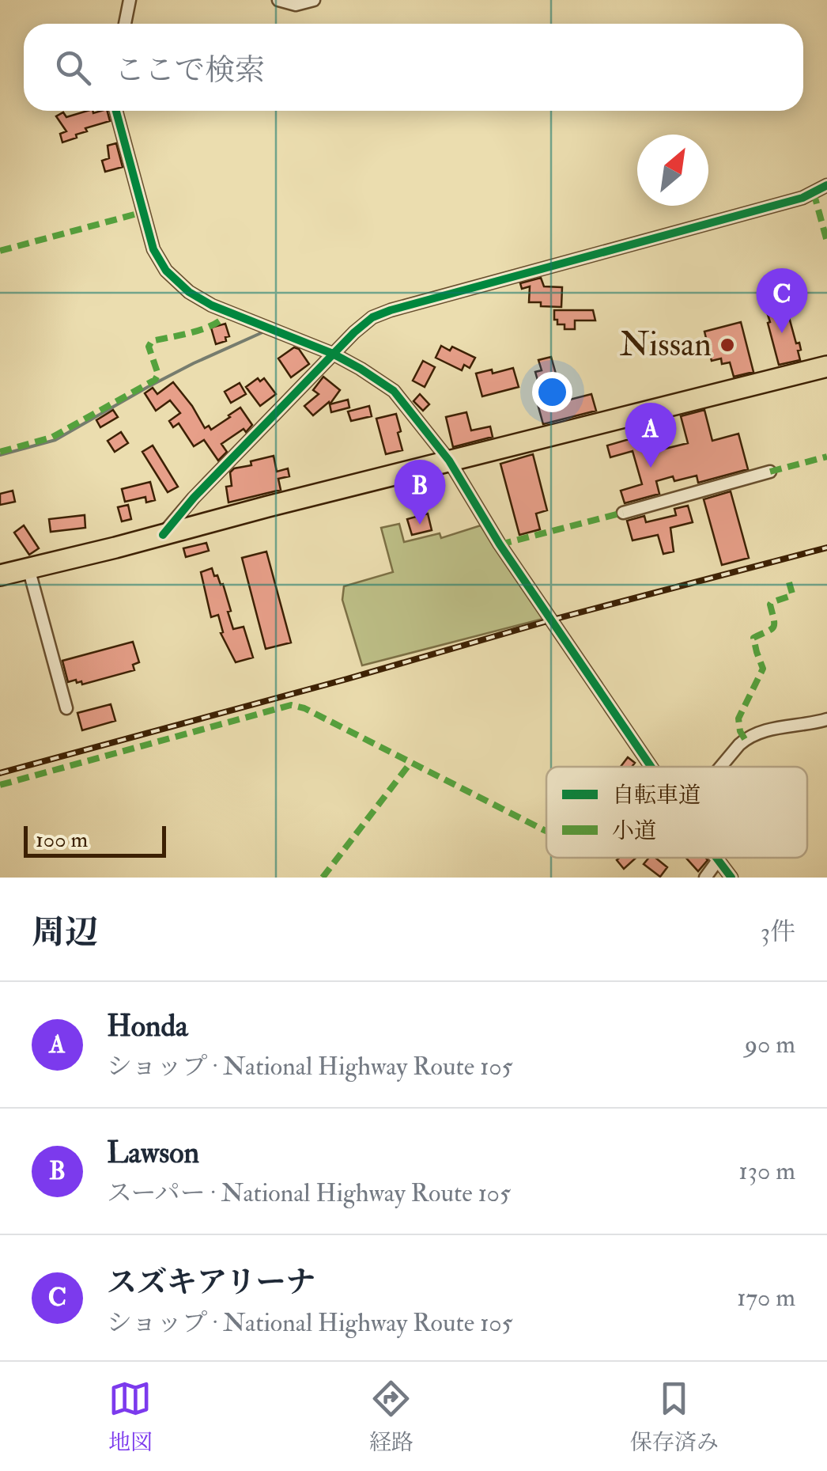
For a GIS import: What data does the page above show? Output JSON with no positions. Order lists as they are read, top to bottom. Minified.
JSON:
{"places":["Nissan"],"legend":["自転車道","小道"],"scale_bar":"100 m","north":"top right","page":{"search":"ここで検索","pins":["C","A","B"],"scale":"100 m","heading":["周辺","3件"],"list":[{"mark":"A","name":"Honda","note":"ショップ · National Highway Route 105","value":"90 m"},{"mark":"B","name":"Lawson","note":"スーパー · National Highway Route 105","value":"130 m"},{"mark":"C","name":"スズキアリーナ","note":"ショップ · National Highway Route 105","value":"170 m"}],"nav":["地図","経路","保存済み"]}}
